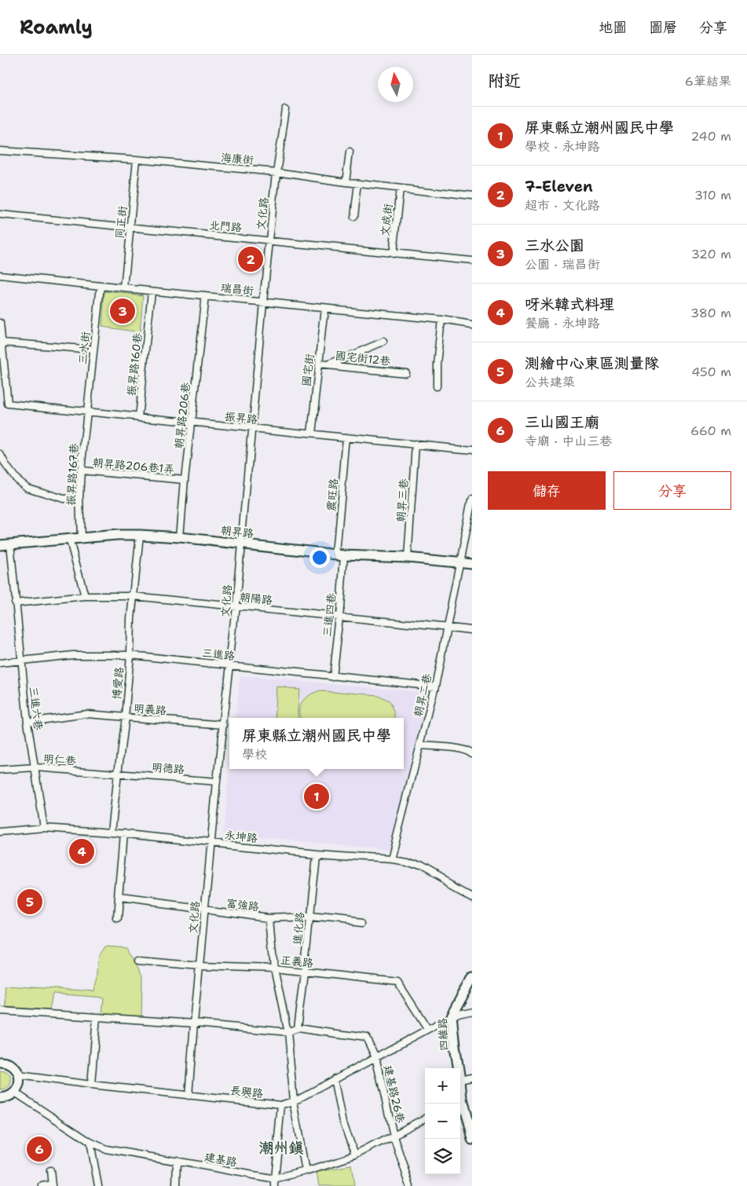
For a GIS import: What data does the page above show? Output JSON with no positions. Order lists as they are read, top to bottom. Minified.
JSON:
{"streets":{"main road":["朝昇路","四維路"],"street":["海康街","文化路","文成街","同正街","北門路","瑞昌街","三水街","國宅街12巷","振昇路160巷","國宅街","朝昇路206巷","振昇路","朝昇路206巷1弄","振昇路167巷","震旺路","朝昇三巷","朝陽路","三進四巷","三進路","博愛路","朝昇二巷","三進六巷","明義路","明仁巷","明德路","永坤路","富強路","進化路","正義路","長興路","建基路26巷","建基路"]},"crossings":[["海康街","文化路"],["海康街","文成街"],["海康街","同正街"],["文化路","北門路"],["文化路","瑞昌街"],["文化路","振昇路"],["文化路","朝昇路"],["文化路","朝陽路"],["文化路","三進路"],["文化路","明義路"],["文化路","明德路"],["文化路","永坤路"],["文化路","富強路"],["文化路","正義路"],["文化路","長興路"],["文成街","北門路"],["同正街","北門路"],["同正街","瑞昌街"],["瑞昌街","三水街"],["瑞昌街","振昇路160巷"],["瑞昌街","國宅街"],["瑞昌街","朝昇路206巷"],["三水街","振昇路"],["三水街","振昇路167巷"],["國宅街12巷","國宅街"],["振昇路160巷","振昇路"],["國宅街","振昇路"],["朝昇路206巷","振昇路"],["朝昇路206巷","朝昇路206巷1弄"],["朝昇路206巷","朝昇路"],["振昇路","振昇路167巷"],["振昇路","震旺路"],["振昇路","朝昇三巷"],["朝昇路206巷1弄","振昇路167巷"],["振昇路167巷","朝昇路"],["震旺路","朝昇路"],["震旺路","三進四巷"],["朝昇三巷","朝昇路"],["朝昇路","三進四巷"],["朝昇路","博愛路"],["朝昇路","朝昇二巷"],["朝昇路","三進六巷"],["朝陽路","三進四巷"],["朝陽路","博愛路"],["朝陽路","朝昇二巷"],["朝陽路","三進六巷"],["三進四巷","三進路"],["三進路","博愛路"],["三進路","朝昇二巷"],["三進路","三進六巷"],["博愛路","明義路"],["博愛路","明仁巷"],["博愛路","明德路"],["博愛路","永坤路"],["朝昇二巷","永坤路"],["三進六巷","明義路"],["三進六巷","明仁巷"],["三進六巷","永坤路"],["明仁巷","明德路"],["永坤路","進化路"],["富強路","進化路"],["進化路","正義路"],["進化路","建基路26巷"],["正義路","長興路"],["四維路","長興路"],["長興路","建基路26巷"],["建基路26巷","建基路"]],"districts":["潮州鎮"],"north":"top","page":{"header":"Roamly","nav":["地圖","圖層","分享"],"heading":["附近","6筆結果"],"list":[{"mark":"1","name":"屏東縣立潮州國民中學","note":"學校 · 永坤路","value":"240 m"},{"mark":"2","name":"7-Eleven","note":"超市 · 文化路","value":"310 m"},{"mark":"3","name":"三水公園","note":"公園 · 瑞昌街","value":"320 m"},{"mark":"4","name":"呀米韓式料理","note":"餐廳 · 永坤路","value":"380 m"},{"mark":"5","name":"測繪中心東區測量隊","note":"公共建築","value":"450 m"},{"mark":"6","name":"三山國王廟","note":"寺廟 · 中山三巷","value":"660 m"}],"pins":["2","3","1","4","5","6"],"buttons":["儲存","分享"],"popup":["屏東縣立潮州國民中學","學校"],"map_buttons":["+","−"]}}
